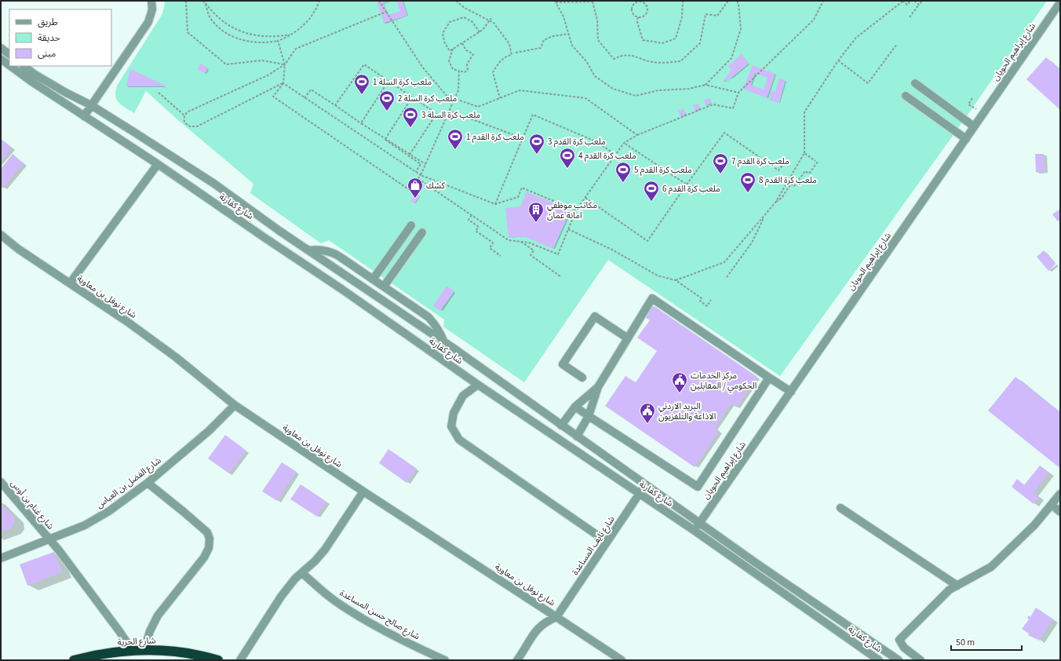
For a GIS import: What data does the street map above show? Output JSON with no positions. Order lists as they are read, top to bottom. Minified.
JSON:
{"streets":{"highway":["شارع الحرية"],"street":["شارع إبراهيم الحويان","شارع كفارنة","شارع نوفل بن معاوية","شارع الفضل بن العباس","شارع غنام بن أوس","شارع نايف المساعدة","شارع صالح حسن المساعدة"]},"crossings":[["شارع إبراهيم الحويان","شارع كفارنة"],["شارع كفارنة","شارع نايف المساعدة"],["شارع نوفل بن معاوية","شارع الفضل بن العباس"],["شارع نوفل بن معاوية","شارع نايف المساعدة"],["شارع الفضل بن العباس","شارع غنام بن أوس"],["شارع غنام بن أوس","شارع الحرية"]],"places":{"sports":["ملعب كرة السلة 1","ملعب كرة السلة 2","ملعب كرة السلة 3","ملعب كرة القدم 1","ملعب كرة القدم 3","ملعب كرة القدم 4","ملعب كرة القدم 7","ملعب كرة القدم 5","ملعب كرة القدم 8","ملعب كرة القدم 6"],"shop":["كشك"],"building":["مكاتب موظفي امانة عمان"],"public building":["مركز الخدمات الحكومي / المقابلين","البريد الاردني الاذاعة والتلفزيون"]},"legend":["طريق","حديقة","مبنى"],"scale_bar":"50 m"}
